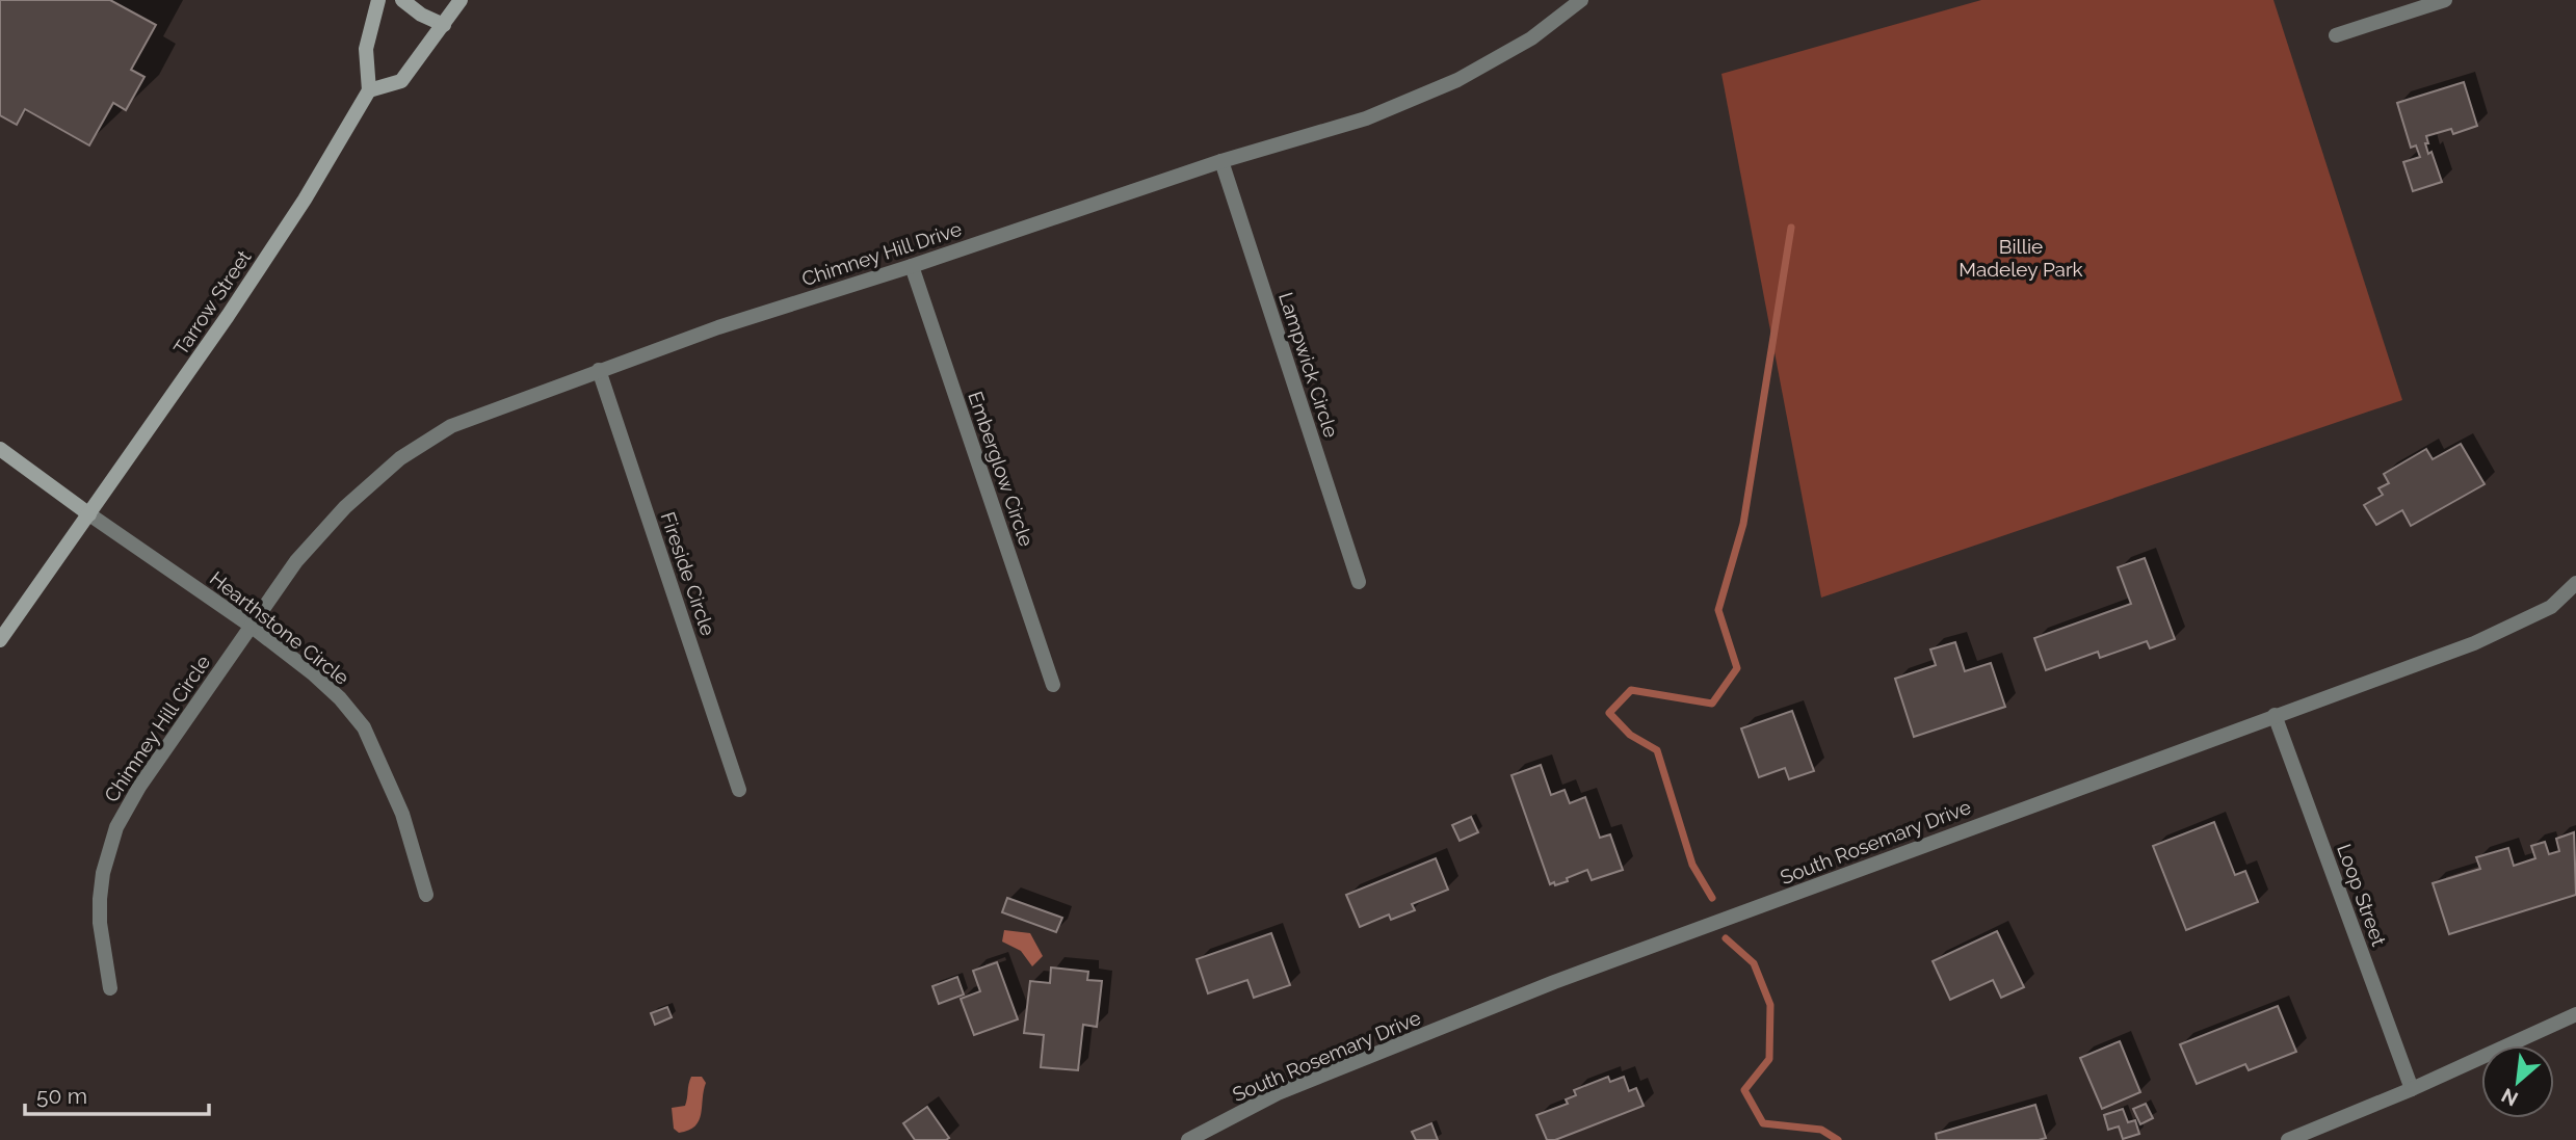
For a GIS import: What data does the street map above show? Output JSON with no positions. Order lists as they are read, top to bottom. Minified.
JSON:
{"streets":{"main road":["Tarrow Street"],"street":["Chimney Hill Drive","Lampwick Circle","Emberglow Circle","Fireside Circle","Hearthstone Circle","Chimney Hill Circle","South Rosemary Drive","Loop Street"]},"crossings":[["Chimney Hill Drive","Lampwick Circle"],["Chimney Hill Drive","Emberglow Circle"],["Chimney Hill Drive","Fireside Circle"],["Chimney Hill Drive","Hearthstone Circle"],["Chimney Hill Drive","Chimney Hill Circle"],["Tarrow Street","Hearthstone Circle"],["Hearthstone Circle","Chimney Hill Circle"],["South Rosemary Drive","Loop Street"]],"parks":["Billie Madeley Park"],"scale_bar":"50 m","north":"bottom left"}
